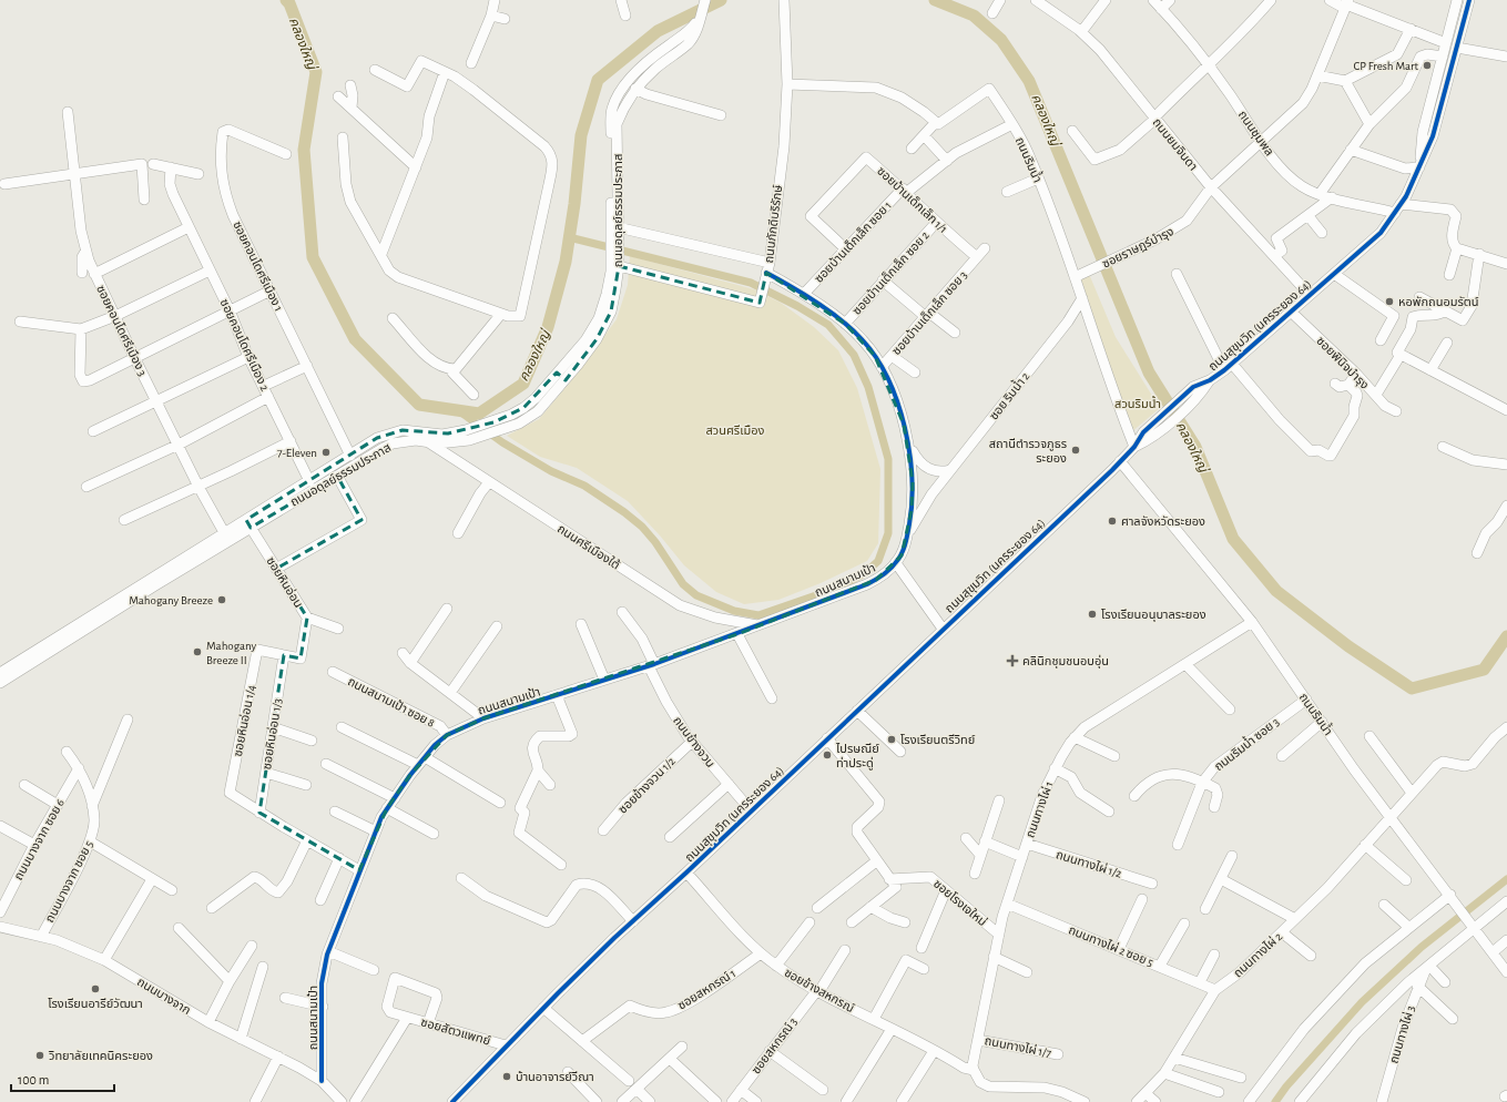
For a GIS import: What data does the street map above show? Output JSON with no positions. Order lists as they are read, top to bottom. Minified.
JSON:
{"streets":{"street":["ถนนชุมพล","ถนนยมจินดา","ถนนริมน้ำ","ซอยบ้านเด็กเล็ก 1/1","ถนนอดุลย์ธรรมประภาส","ถนนภักดีบริรักษ์","ซอยบ้านเด็กเล็ก ซอย 1","ซอยราษฎร์บำรุง","ซอยคอนโดศรีเมือง 1","ซอยบ้านเด็กเล็ก ซอย 2","ซอยบ้านเด็กเล็ก ซอย 3","ถนนสุขุมวิท (นครระยอง 64)","ซอยคอนโดศรีเมือง 3","ซอยคอนโดศรีเมือง 2","ซอยพินิจบำรุง","ซอย ริมน้ำ 2","ถนนศรีเมืองใต้","ถนนสนามเป้า","ซอยหินอ่อน","ถนนสนามเป้า ซอย 8","ซอยหินอ่อน 1/4","ซอยหินอ่อน 1/3","ถนนข้างจวน","ถนนริมน้ำ ซอย 3","ซอยข้างจวน 1/2","ถนนทางไผ่ 1","ถนนบางจาก ซอย 6","ถนนทางไผ่ 1/2","ถนนบางจาก ซอย 5","ซอยโรงเจใหม่","ถนนทางไผ่ 2 ซอย 5","ถนนทางไผ่ 2","ซอยสหกรณ์ 1","ซอยข้างสหกรณ์","ถนนบางจาก","ซอยสัตวแพทย์","ถนนทางไผ่ 3","ซอยสหกรณ์ 3","ถนนทางไผ่ 1/7"]},"crossings":[["ถนนชุมพล","ซอยราษฎร์บำรุง"],["ถนนชุมพล","ถนนสุขุมวิท (นครระยอง 64)"],["ถนนยมจินดา","ซอยราษฎร์บำรุง"],["ถนนยมจินดา","ถนนสุขุมวิท (นครระยอง 64)"],["ถนนริมน้ำ","ซอยราษฎร์บำรุง"],["ถนนริมน้ำ","ถนนสุขุมวิท (นครระยอง 64)"],["ถนนริมน้ำ","ซอย ริมน้ำ 2"],["ถนนริมน้ำ","ถนนริมน้ำ ซอย 3"],["ถนนริมน้ำ","ถนนทางไผ่ 1"],["ถนนริมน้ำ","ถนนทางไผ่ 2"],["ซอยบ้านเด็กเล็ก 1/1","ซอยบ้านเด็กเล็ก ซอย 1"],["ซอยบ้านเด็กเล็ก 1/1","ซอยบ้านเด็กเล็ก ซอย 2"],["ซอยบ้านเด็กเล็ก 1/1","ซอยบ้านเด็กเล็ก ซอย 3"],["ถนนอดุลย์ธรรมประภาส","ถนนภักดีบริรักษ์"],["ถนนอดุลย์ธรรมประภาส","ซอยคอนโดศรีเมือง 1"],["ถนนอดุลย์ธรรมประภาส","ซอยคอนโดศรีเมือง 3"],["ถนนอดุลย์ธรรมประภาส","ซอยคอนโดศรีเมือง 2"],["ถนนอดุลย์ธรรมประภาส","ถนนศรีเมืองใต้"],["ถนนอดุลย์ธรรมประภาส","ซอยหินอ่อน"],["ถนนสุขุมวิท (นครระยอง 64)","ซอยพินิจบำรุง"],["ถนนสุขุมวิท (นครระยอง 64)","ถนนข้างจวน"],["ถนนสุขุมวิท (นครระยอง 64)","ซอยข้างสหกรณ์"],["ถนนสุขุมวิท (นครระยอง 64)","ซอยสัตวแพทย์"],["ถนนศรีเมืองใต้","ถนนสนามเป้า"],["ถนนสนามเป้า","ถนนสนามเป้า ซอย 8"],["ถนนสนามเป้า","ถนนข้างจวน"],["ถนนสนามเป้า","ถนนบางจาก"],["ซอยหินอ่อน","ซอยหินอ่อน 1/4"],["ซอยหินอ่อน","ซอยหินอ่อน 1/3"],["ซอยหินอ่อน 1/4","ซอยหินอ่อน 1/3"],["ถนนข้างจวน","ซอยข้างจวน 1/2"],["ถนนทางไผ่ 1","ถนนทางไผ่ 1/2"],["ถนนทางไผ่ 1","ซอยโรงเจใหม่"],["ถนนทางไผ่ 1","ถนนทางไผ่ 2 ซอย 5"],["ถนนทางไผ่ 1","ซอยข้างสหกรณ์"],["ถนนทางไผ่ 1","ถนนทางไผ่ 1/7"],["ถนนบางจาก ซอย 6","ถนนบางจาก ซอย 5"],["ถนนบางจาก ซอย 5","ถนนบางจาก"],["ถนนทางไผ่ 2 ซอย 5","ถนนทางไผ่ 2"],["ซอยสหกรณ์ 1","ซอยข้างสหกรณ์"],["ซอยข้างสหกรณ์","ซอยสหกรณ์ 3"]],"water":["คลองใหญ่"],"parks":["สวนริมน้ำ","สวนศรีเมือง"],"places":{"other":["CP Fresh Mart","หอพักถนอมรัตน์","สถานีตำรวจภูธร ระยอง","7-Eleven","ศาลจังหวัดระยอง","Mahogany Breeze","โรงเรียนอนุบาลระยอง","Mahogany Breeze II","โรงเรียนตรีวิทย์","ไปรษณีย์ ท่าประดู่","โรงเรียนอารีย์วัฒนา","วิทยาลัยเทคนิคระยอง","บ้านอาจารย์วีณา"],"health":["คลินิกชุมชนอบอุ่น"]},"scale_bar":"100 m"}
